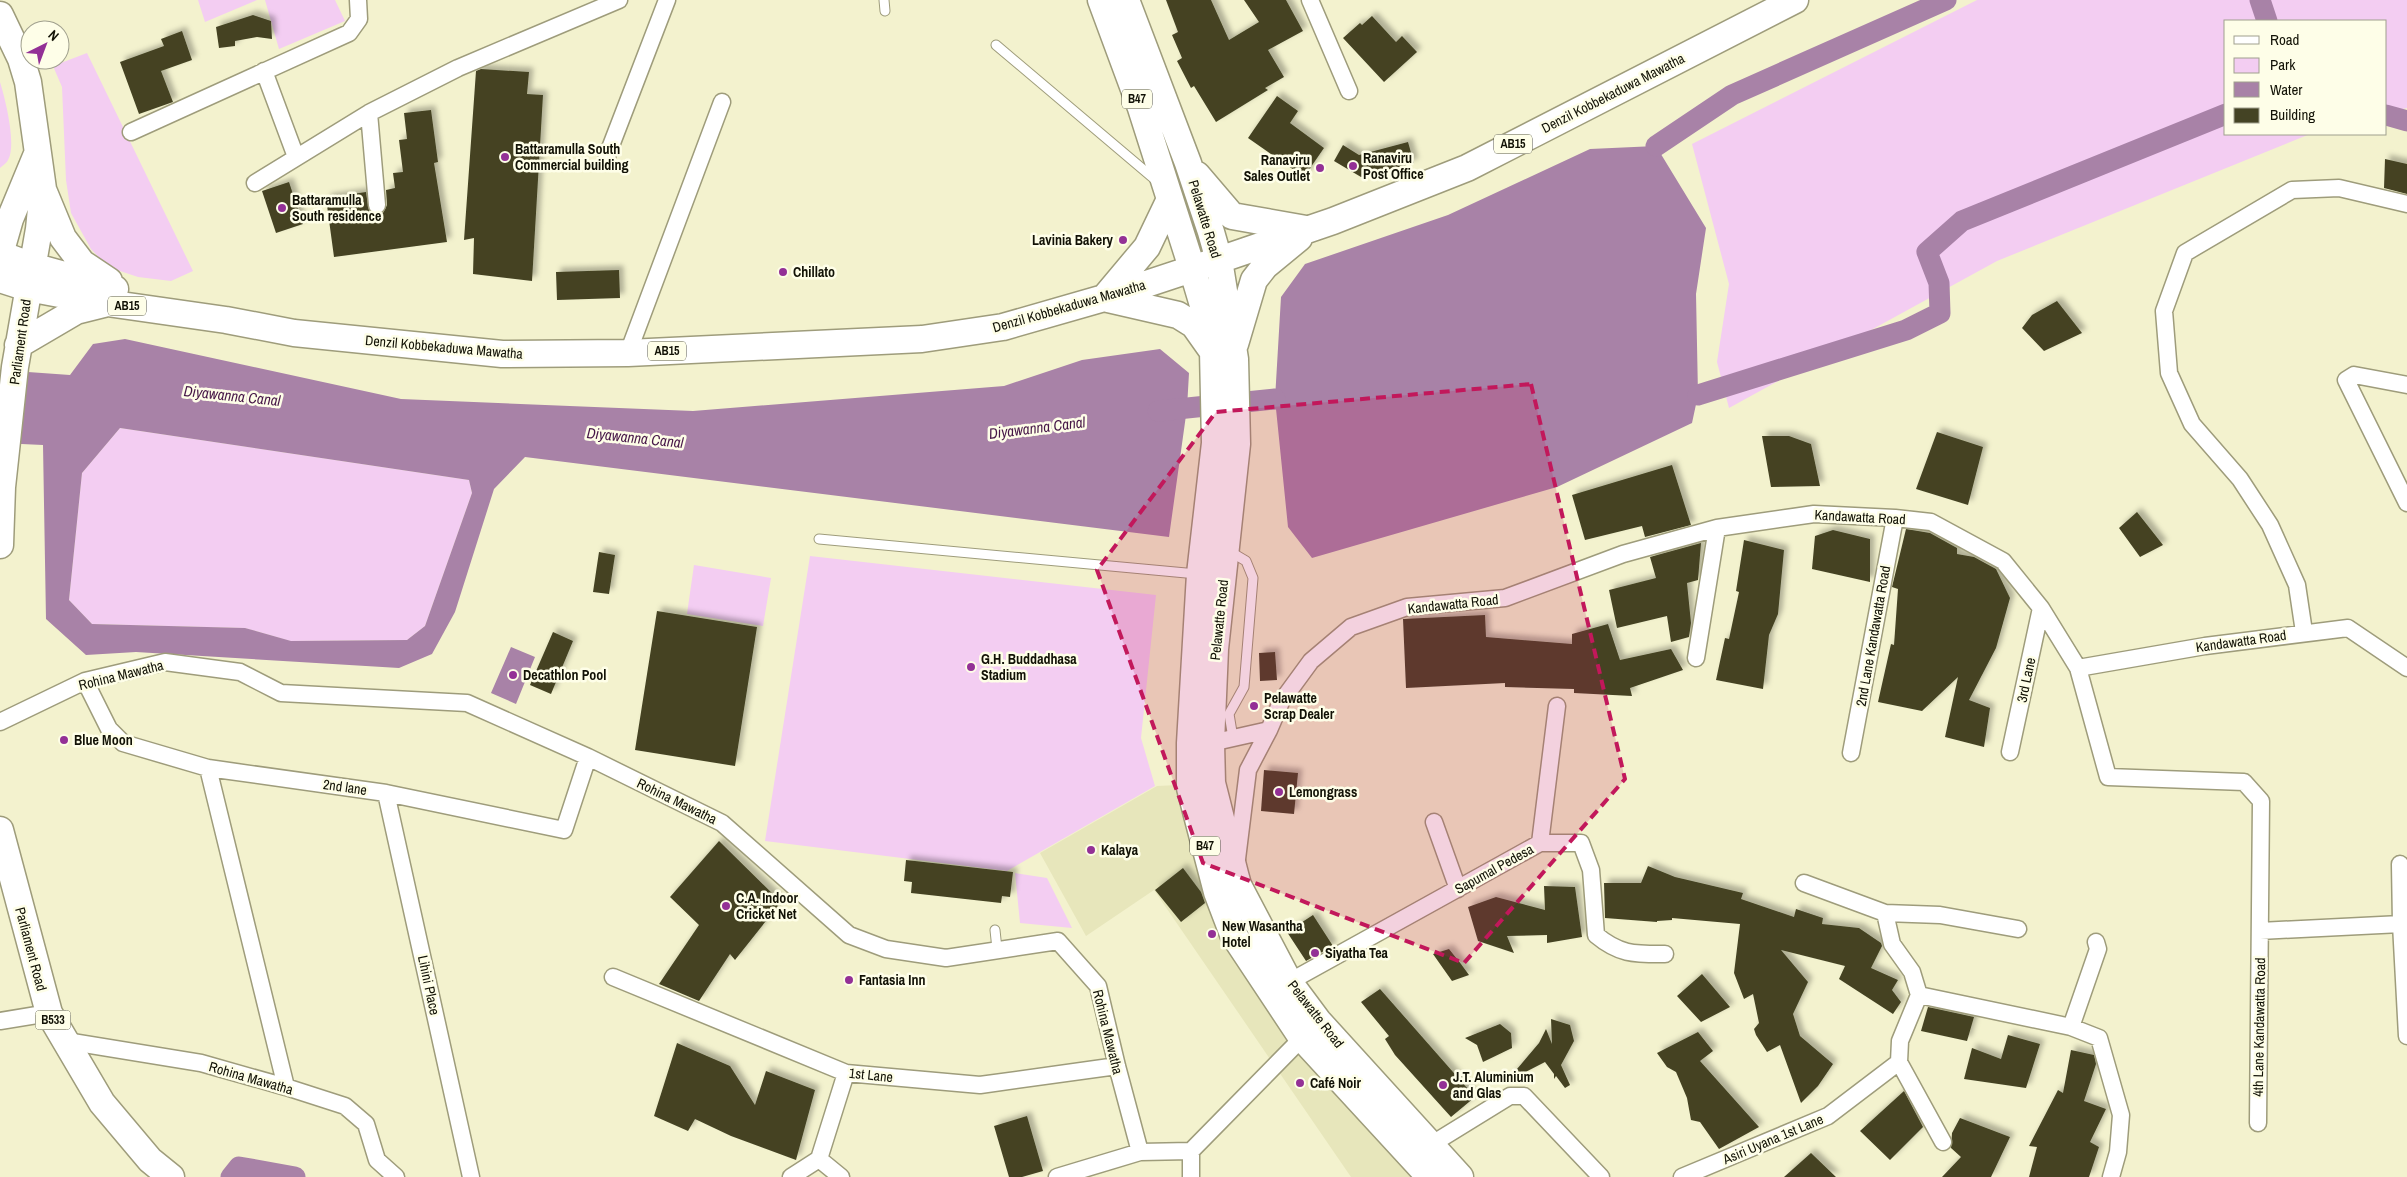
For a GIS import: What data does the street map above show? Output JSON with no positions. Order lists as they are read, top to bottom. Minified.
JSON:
{"streets":{"main road":["Denzil Kobbekaduwa Mawatha","B47","AB15","Pelawatte Road","Parliament Road","B533"],"street":["Kandawatta Road","2nd Lane Kandawatta Road","Rohina Mawatha","3rd Lane","2nd lane","Sapumal Pedesa","Lihini Place","4th Lane Kandawatta Road","1st Lane","Asiri Uyana 1st Lane"]},"crossings":[["Denzil Kobbekaduwa Mawatha","AB15"],["Denzil Kobbekaduwa Mawatha","Pelawatte Road"],["Denzil Kobbekaduwa Mawatha","Parliament Road"],["AB15","Parliament Road"],["Pelawatte Road","Kandawatta Road"],["Pelawatte Road","Sapumal Pedesa"],["Parliament Road","Rohina Mawatha"],["Kandawatta Road","2nd Lane Kandawatta Road"],["Kandawatta Road","3rd Lane"],["Kandawatta Road","4th Lane Kandawatta Road"],["Rohina Mawatha","2nd lane"],["Rohina Mawatha","1st Lane"],["2nd lane","Lihini Place"]],"water":["Diyawanna Canal"],"places":["Battaramulla South Commercial building","Ranaviru Post Office","Ranaviru Sales Outlet","Battaramulla South residence","Lavinia Bakery","Chillato","G.H. Buddadhasa Stadium","Decathlon Pool","Pelawatte Scrap Dealer","Blue Moon","Lemongrass","Kalaya","C.A. Indoor Cricket Net","New Wasantha Hotel","Siyatha Tea","Fantasia Inn","Café Noir","J.T. Aluminium and Glas"],"legend":["Road","Park","Water","Building"],"north":"top right"}
